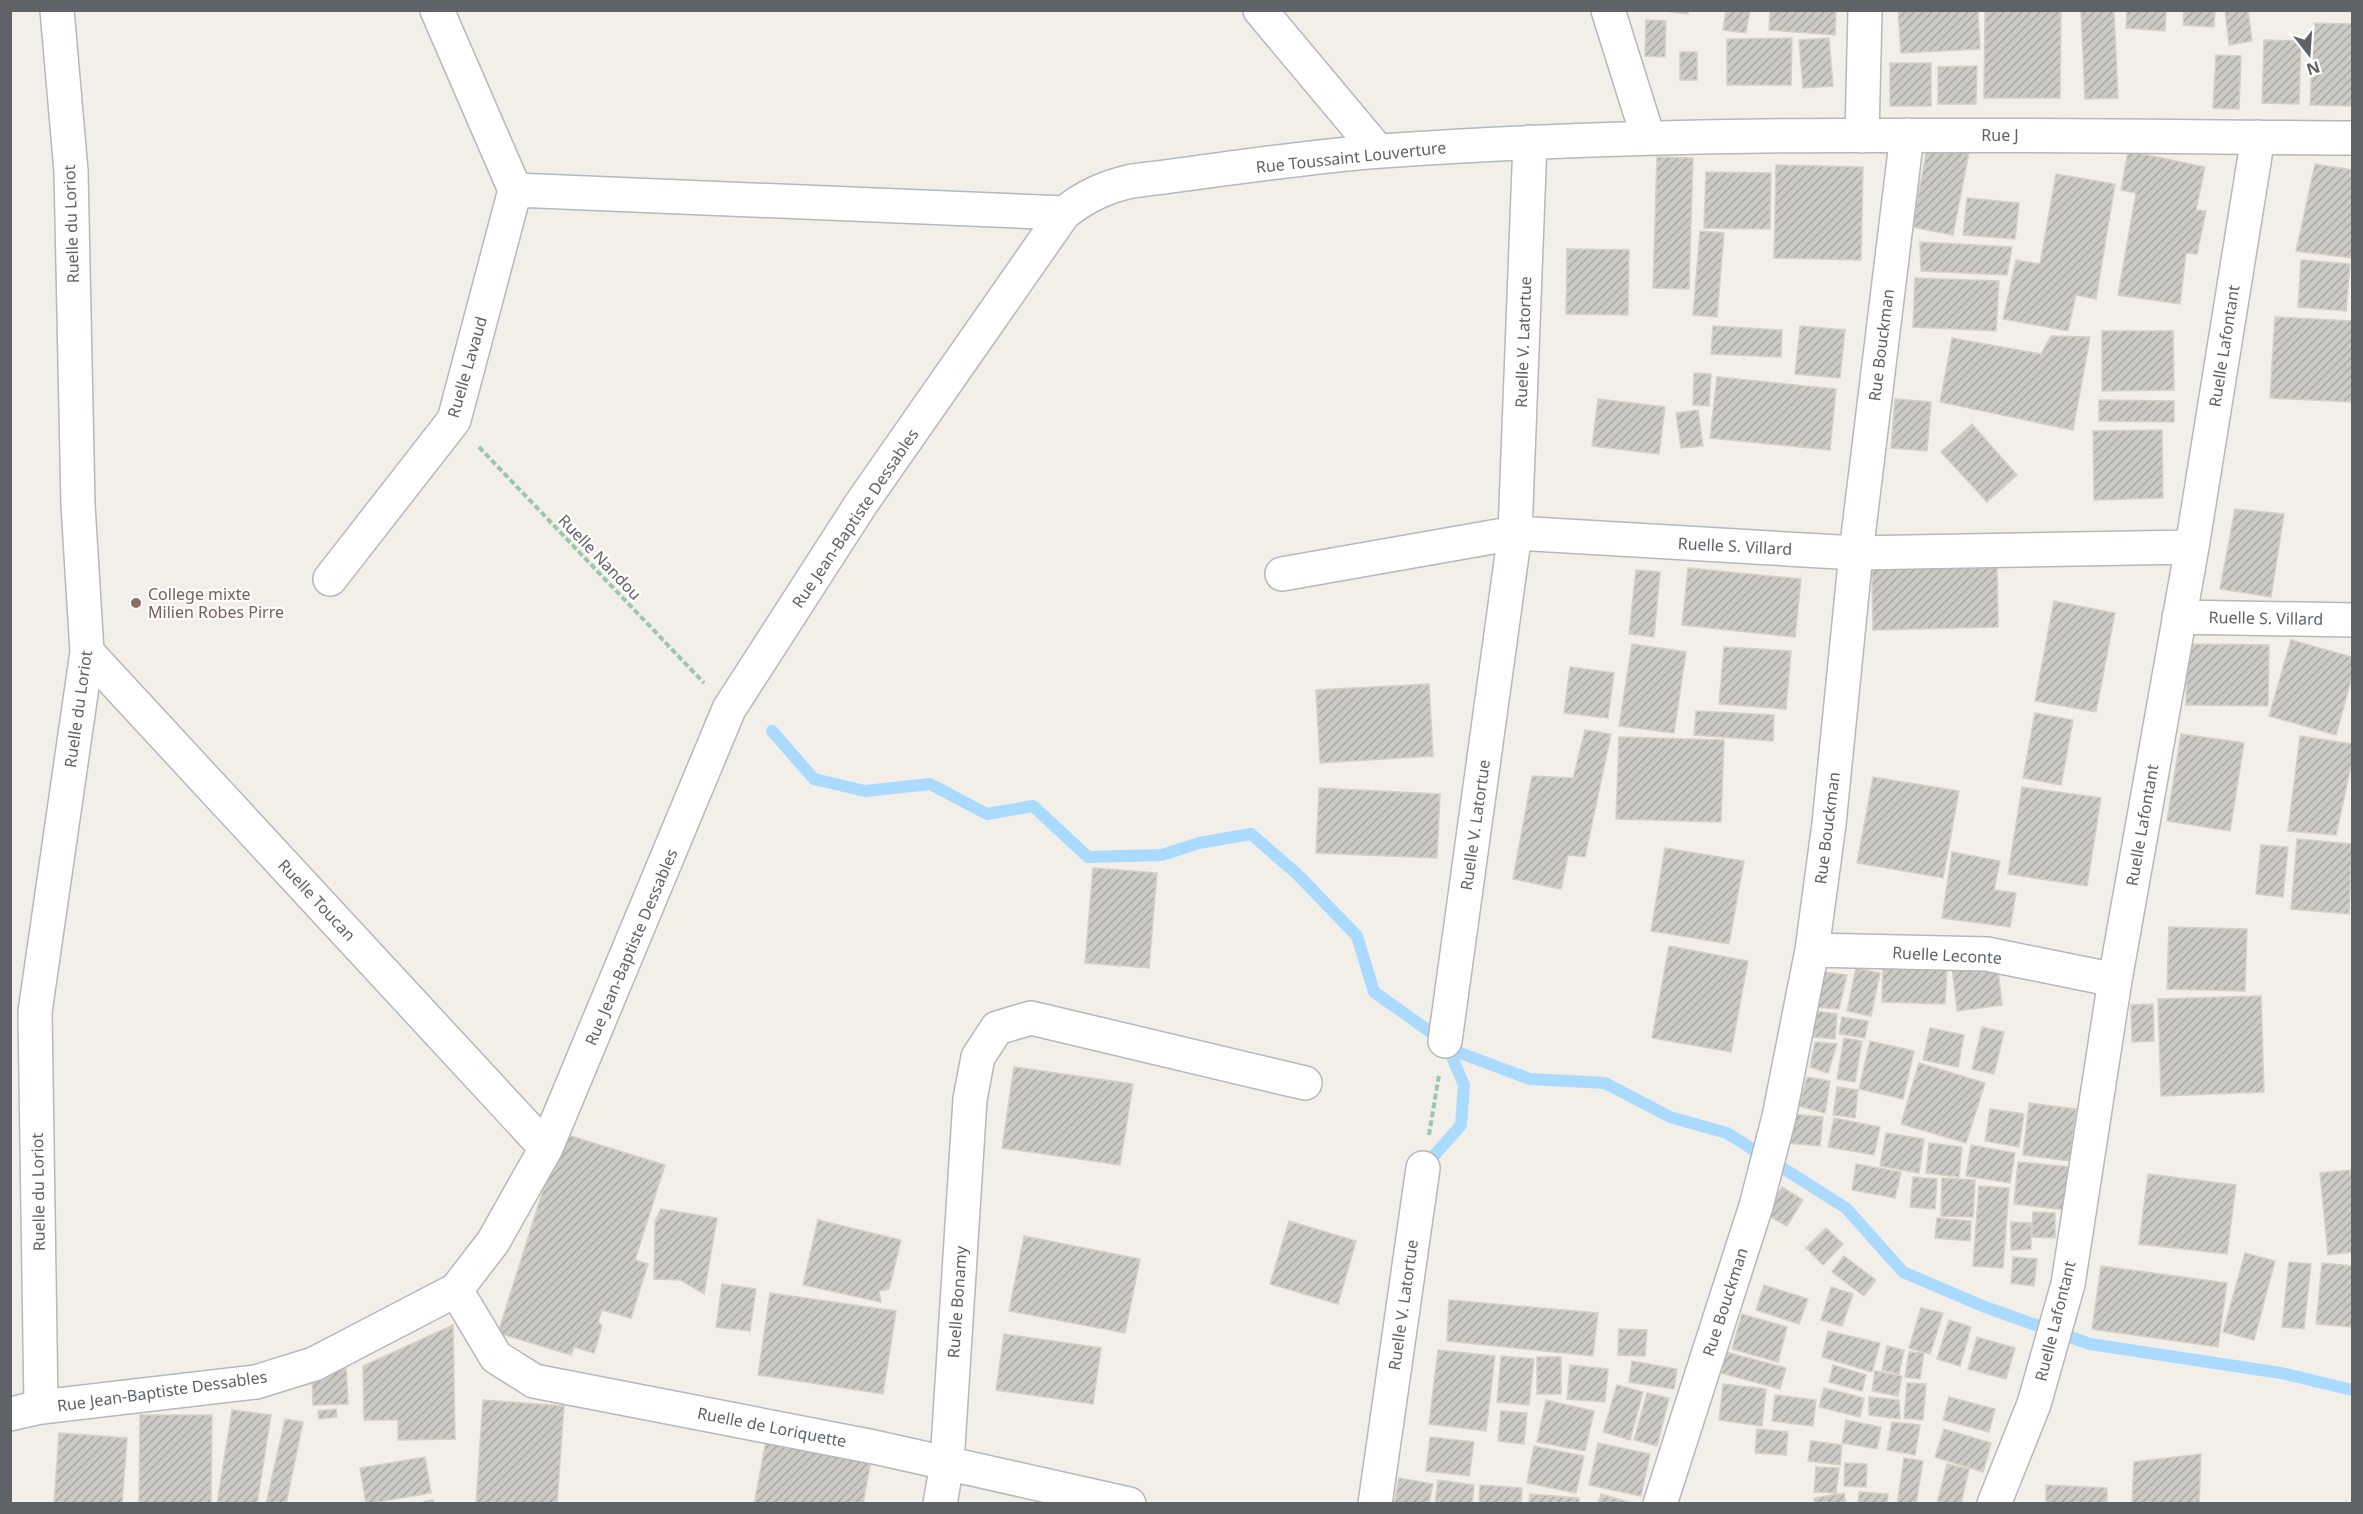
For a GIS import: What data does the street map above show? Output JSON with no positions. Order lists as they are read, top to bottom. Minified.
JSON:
{"streets":{"street":["Rue J","Rue Toussaint Louverture","Ruelle du Loriot","Ruelle V. Latortue","Rue Bouckman","Ruelle Lafontant","Ruelle Lavaud","Rue Jean-Baptiste Dessables","Ruelle S. Villard","Ruelle Toucan","Ruelle Leconte","Ruelle Bonamy","Ruelle de Loriquette"],"path":["Ruelle Nandou"]},"crossings":[["Rue J","Rue Toussaint Louverture"],["Rue J","Rue Bouckman"],["Rue J","Ruelle Lafontant"],["Rue Toussaint Louverture","Ruelle V. Latortue"],["Rue Toussaint Louverture","Rue Jean-Baptiste Dessables"],["Ruelle du Loriot","Rue Jean-Baptiste Dessables"],["Ruelle du Loriot","Ruelle Toucan"],["Ruelle V. Latortue","Ruelle S. Villard"],["Rue Bouckman","Ruelle S. Villard"],["Rue Bouckman","Ruelle Leconte"],["Ruelle Lafontant","Ruelle S. Villard"],["Ruelle Lafontant","Ruelle Leconte"],["Ruelle Lavaud","Ruelle Nandou"],["Rue Jean-Baptiste Dessables","Ruelle Nandou"],["Rue Jean-Baptiste Dessables","Ruelle Toucan"],["Rue Jean-Baptiste Dessables","Ruelle de Loriquette"],["Ruelle Bonamy","Ruelle de Loriquette"]],"places":["College mixte Milien Robes Pirre"],"north":"bottom"}
